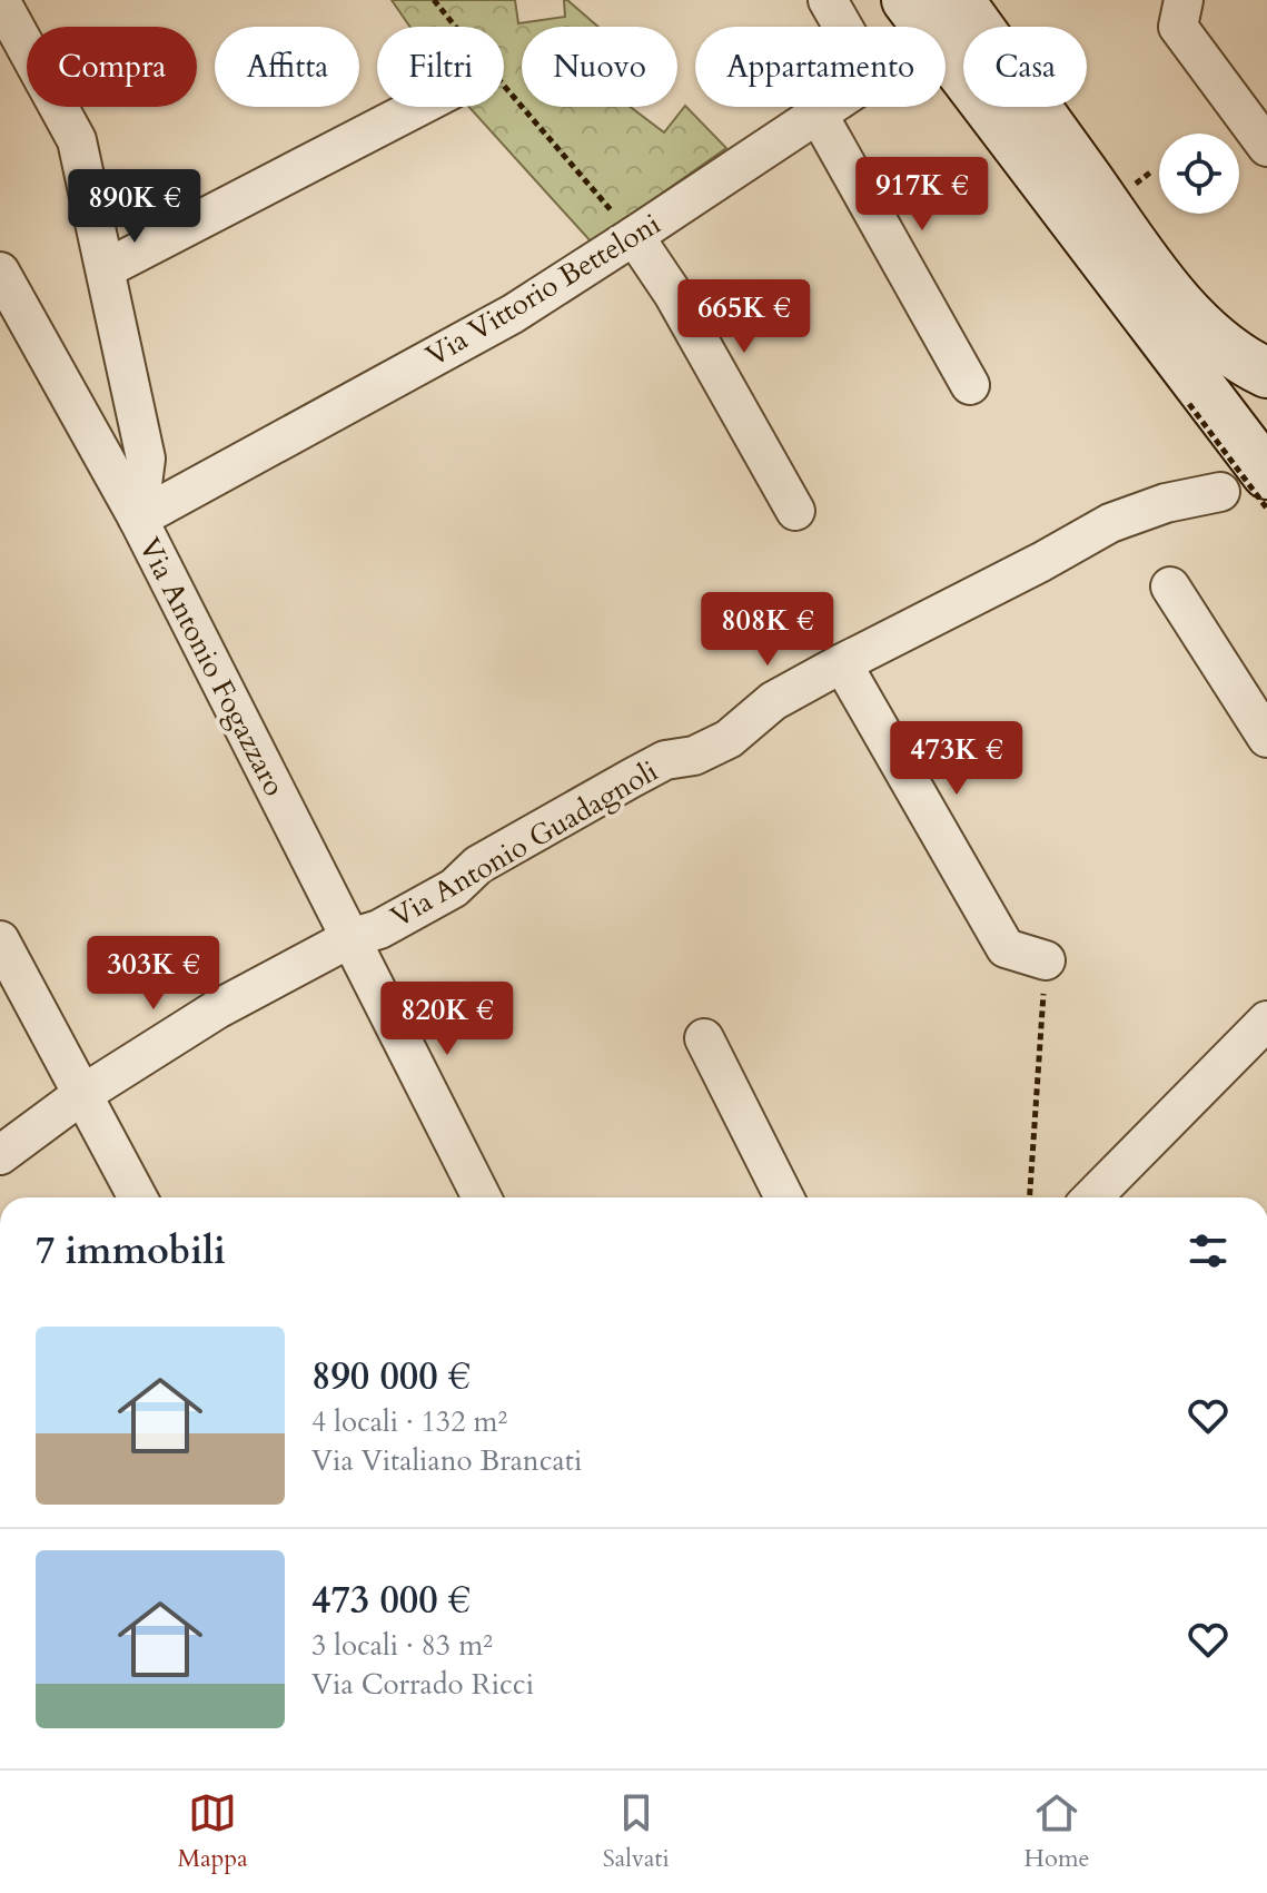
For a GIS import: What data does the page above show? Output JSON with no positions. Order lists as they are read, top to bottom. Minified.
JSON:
{"streets":{"street":["Via Vittorio Betteloni","Via Antonio Fogazzaro","Via Antonio Guadagnoli"]},"crossings":[["Via Vittorio Betteloni","Via Antonio Fogazzaro"],["Via Antonio Fogazzaro","Via Antonio Guadagnoli"]],"page":{"chip":["Compra","Affitta","Filtri","Nuovo","Appartamento","Casa"],"price":["917K €","890K €","665K €","808K €","473K €","303K €","820K €"],"heading":"7 immobili","list":[{"name":"890 000 €","note":"4 locali · 132 m² · Via Vitaliano Brancati"},{"name":"473 000 €","note":"3 locali · 83 m² · Via Corrado Ricci"}],"tabs":["Mappa","Salvati","Home"]}}
